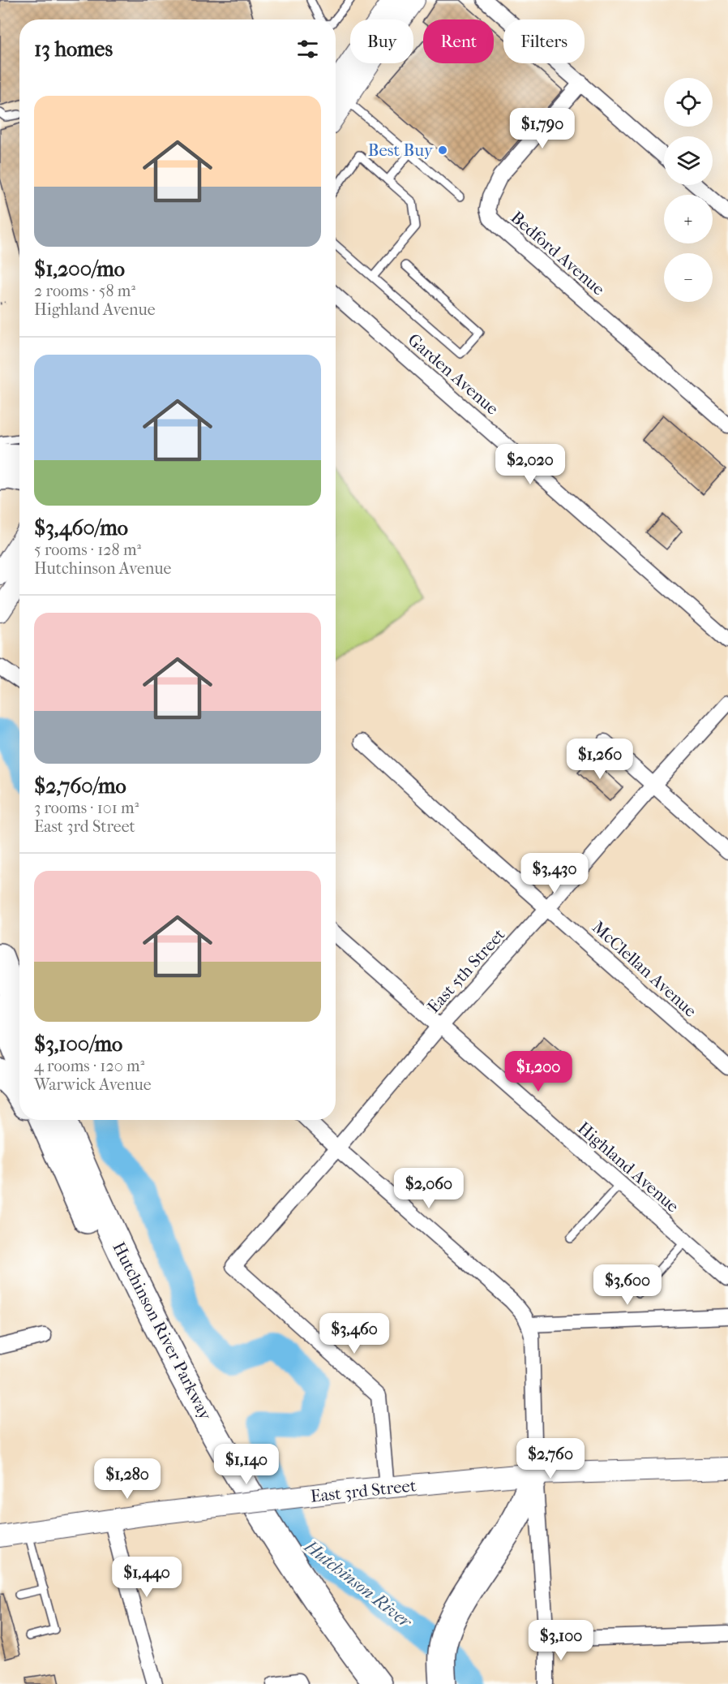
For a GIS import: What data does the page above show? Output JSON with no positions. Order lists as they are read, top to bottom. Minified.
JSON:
{"streets":{"highway":["Hutchinson River Parkway"],"street":["Bedford Avenue","Garden Avenue","McClellan Avenue","East 5th Street","Highland Avenue","East 3rd Street"]},"crossings":[["McClellan Avenue","East 5th Street"],["East 5th Street","Highland Avenue"],["East 5th Street","East 3rd Street"]],"water":["Hutchinson River"],"places":["Best Buy"],"page":{"chip":["Buy","Rent","Filters"],"heading":"13 homes","map_buttons":["+","−"],"list":[{"name":"$1,200/mo","note":"2 rooms · 58 m² · Highland Avenue"},{"name":"$3,460/mo","note":"5 rooms · 128 m² · Hutchinson Avenue"},{"name":"$2,760/mo","note":"3 rooms · 101 m² · East 3rd Street"},{"name":"$3,100/mo","note":"4 rooms · 120 m² · Warwick Avenue"}],"price":["$1,790","$2,020","$1,260","$3,430","$1,200","$2,060","$3,600","$3,460","$2,760","$1,140","$1,280","$1,440","$3,100"]}}
